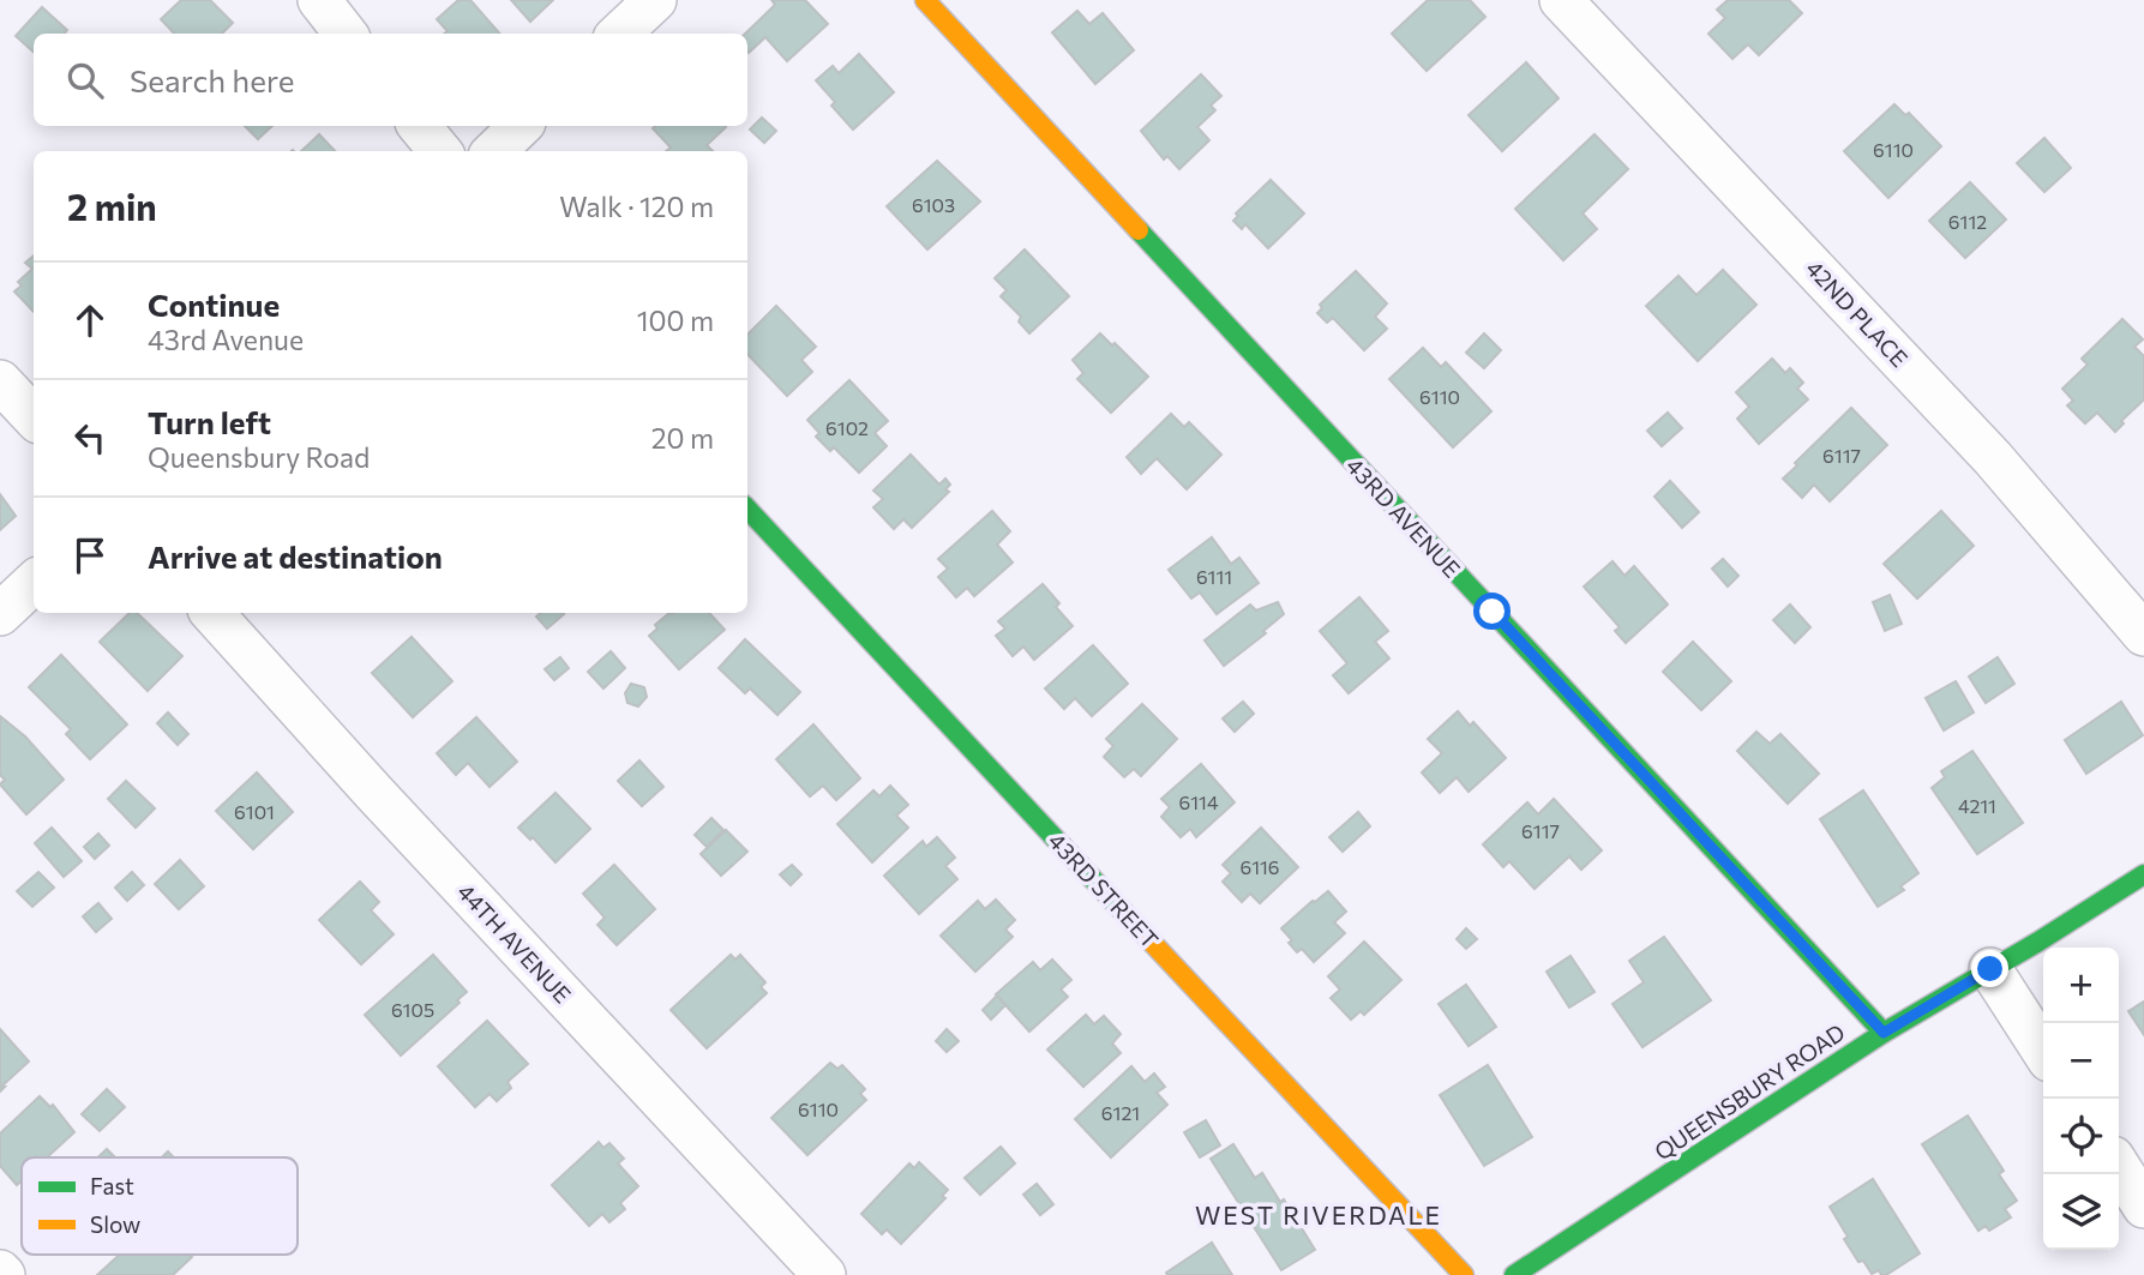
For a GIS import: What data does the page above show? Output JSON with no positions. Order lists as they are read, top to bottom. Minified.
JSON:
{"streets":{"street":["42ND PLACE","43RD AVENUE","43RD STREET","44TH AVENUE","QUEENSBURY ROAD"]},"crossings":[["43RD AVENUE","QUEENSBURY ROAD"]],"districts":["WEST RIVERDALE"],"house_numbers":["6110","6103","6112","6110","6102","6117","6111","6114","4211","6101","6117","6116","6105","6110","6121"],"legend":["Fast","Slow"],"page":{"search":"Search here","heading":["2 min","Walk · 120 m"],"list":[["Continue","43rd Avenue","100 m"],["Turn left","Queensbury Road","20 m"],"Arrive at destination"],"map_buttons":["+","−"]}}
